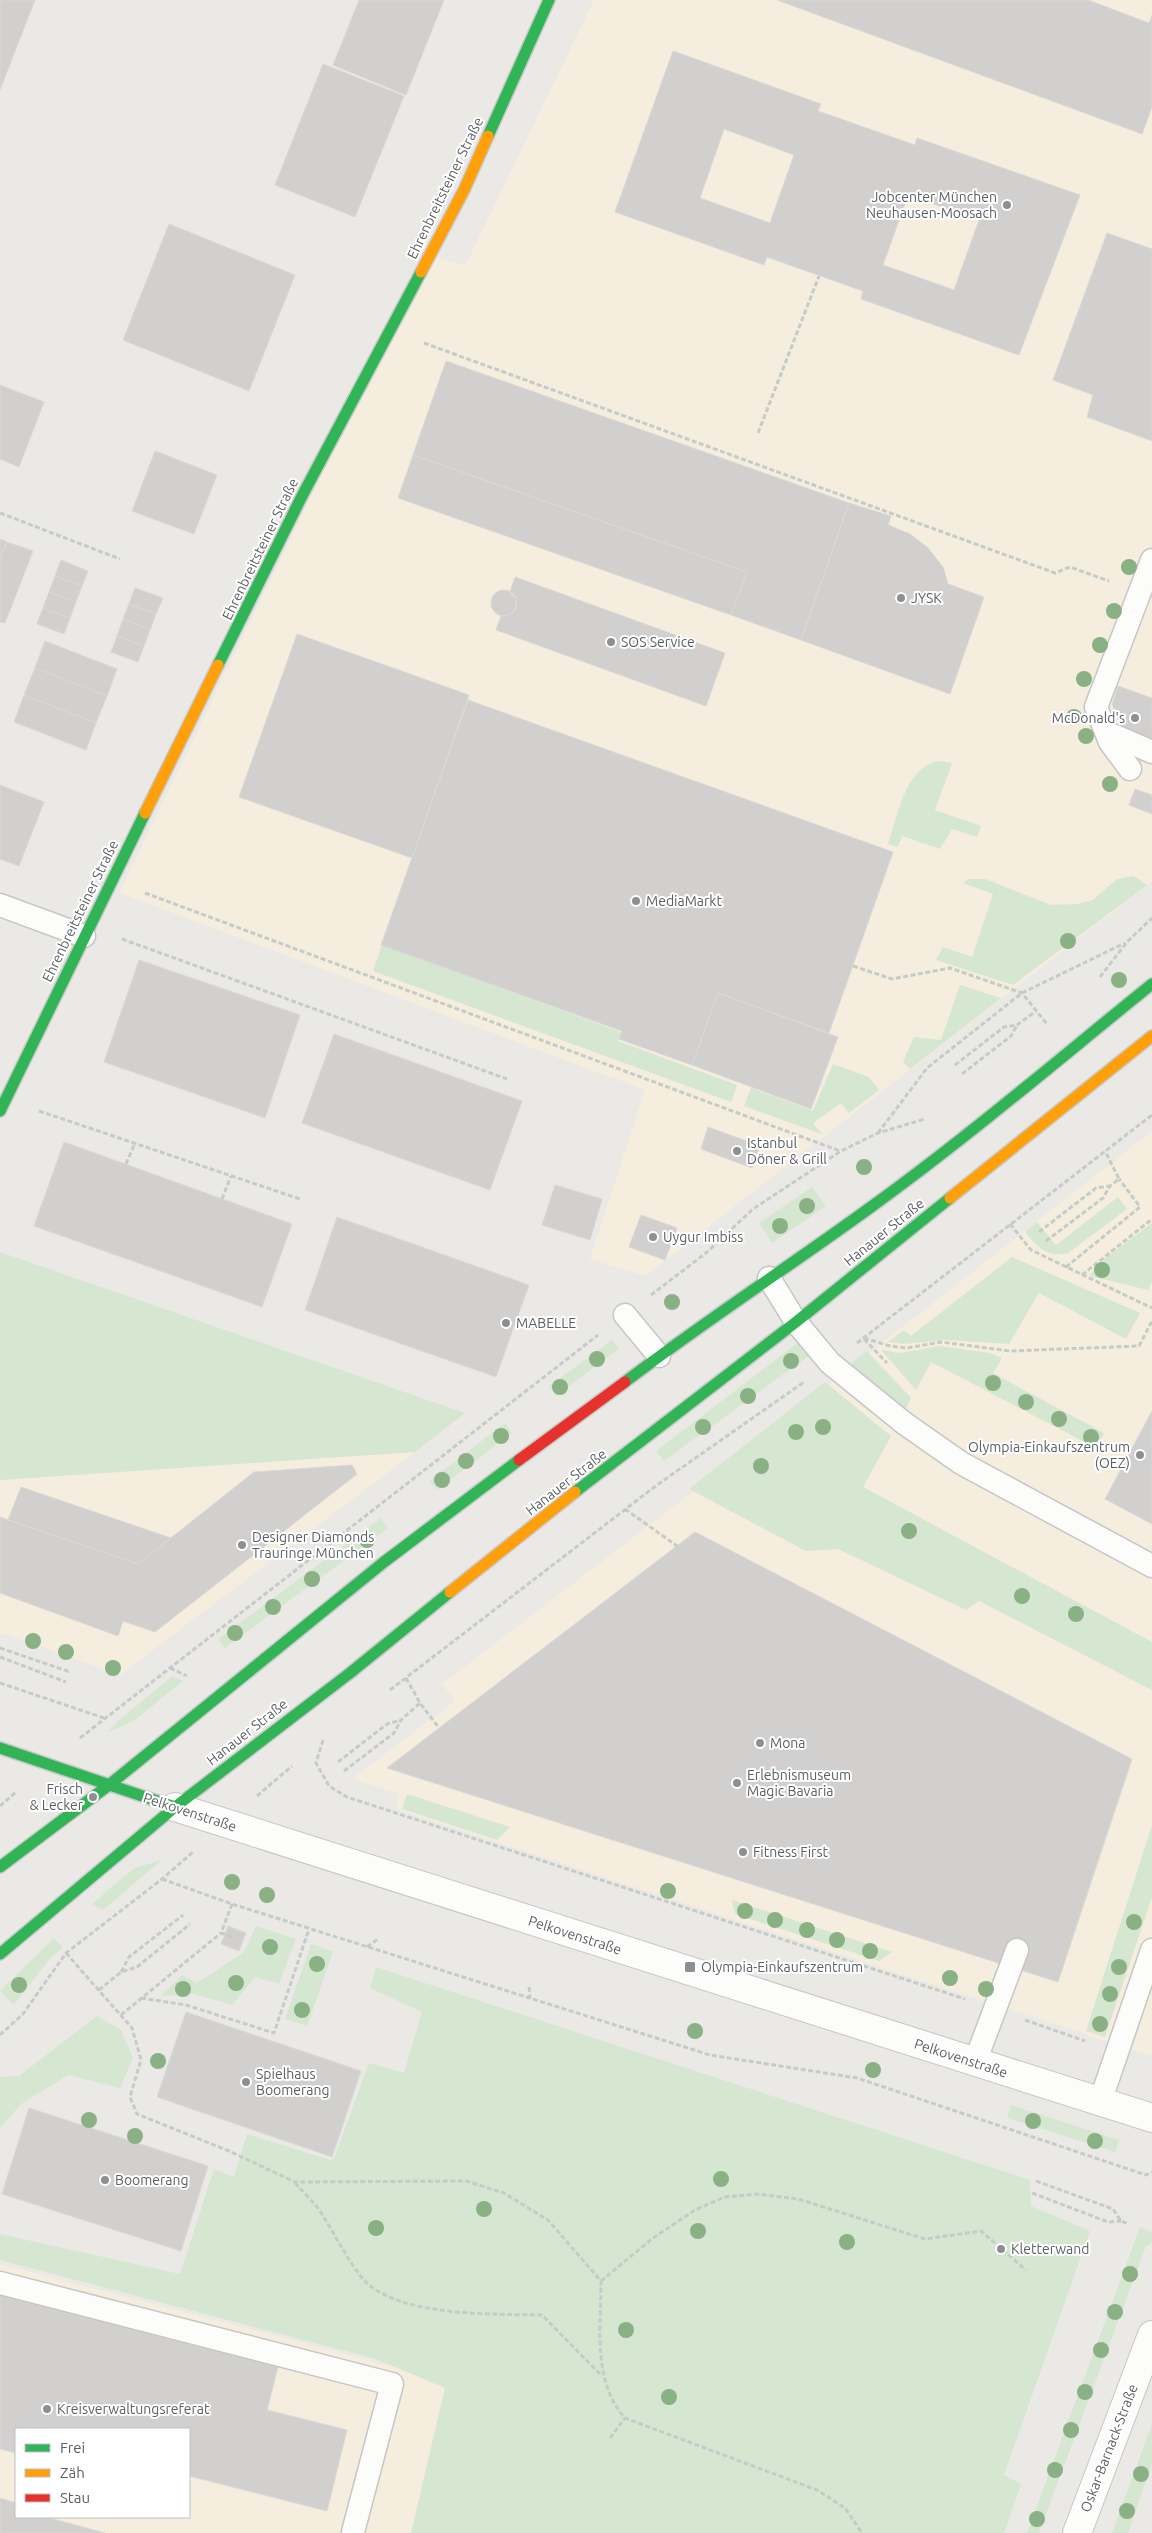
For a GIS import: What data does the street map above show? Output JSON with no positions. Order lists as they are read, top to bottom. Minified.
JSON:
{"streets":{"main road":["Ehrenbreitsteiner Straße","Hanauer Straße","Pelkovenstraße"],"street":["Oskar-Barnack-Straße"]},"crossings":[["Hanauer Straße","Pelkovenstraße"]],"places":{"other":["Jobcenter München Neuhausen-Moosach","JYSK","SOS Service","McDonald's","MediaMarkt","Istanbul Döner & Grill","Uygur Imbiss","MABELLE","Olympia-Einkaufszentrum (OEZ)","Designer Diamonds Trauringe München","Mona","Erlebnismuseum Magic Bavaria","Frisch & Lecker","Fitness First","Spielhaus Boomerang","Boomerang","Kletterwand","Kreisverwaltungsreferat"],"transit":["Olympia-Einkaufszentrum"]},"legend":["Frei","Zäh","Stau"]}
